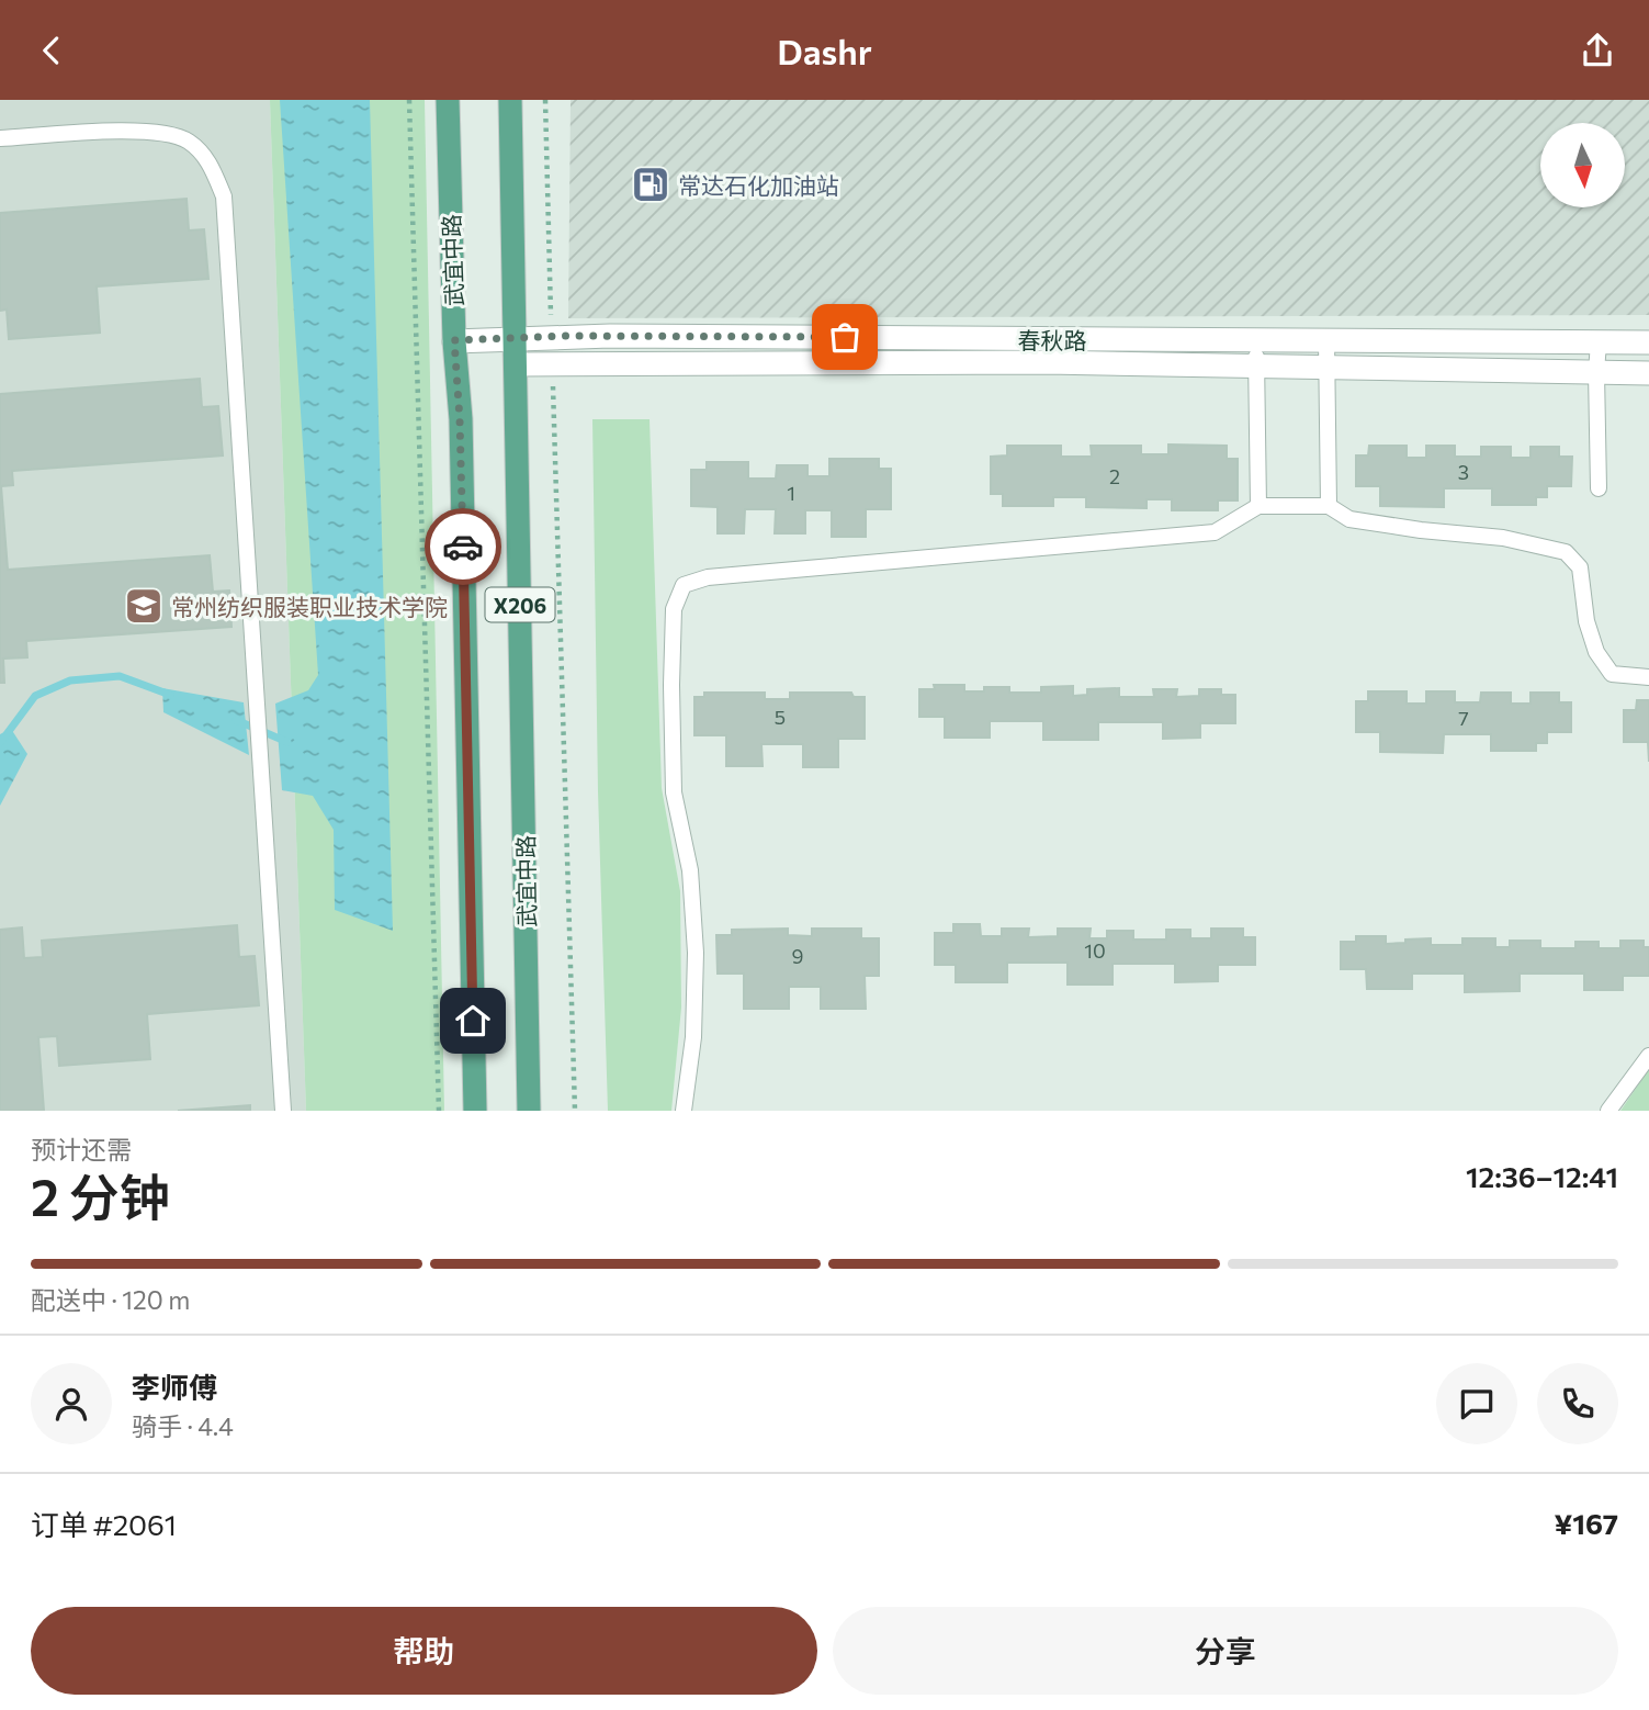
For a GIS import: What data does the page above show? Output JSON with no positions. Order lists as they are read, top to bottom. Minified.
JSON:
{"streets":{"main road":["武宜中路","X206"],"street":["春秋路"]},"crossings":[["武宜中路","春秋路"]],"places":{"fuel station":["常达石化加油站"],"school or university":["常州纺织服装职业技术学院"]},"house_numbers":["3","2","1","5","7","10","9"],"north":"bottom","page":{"header":"Dashr","heading":["2 分钟","预计还需","12:36–12:41"],"panel":["李师傅","骑手 · 4.4","订单 #2061","¥167"],"bar":"配送中 · 120 m","buttons":["帮助","分享"]}}
